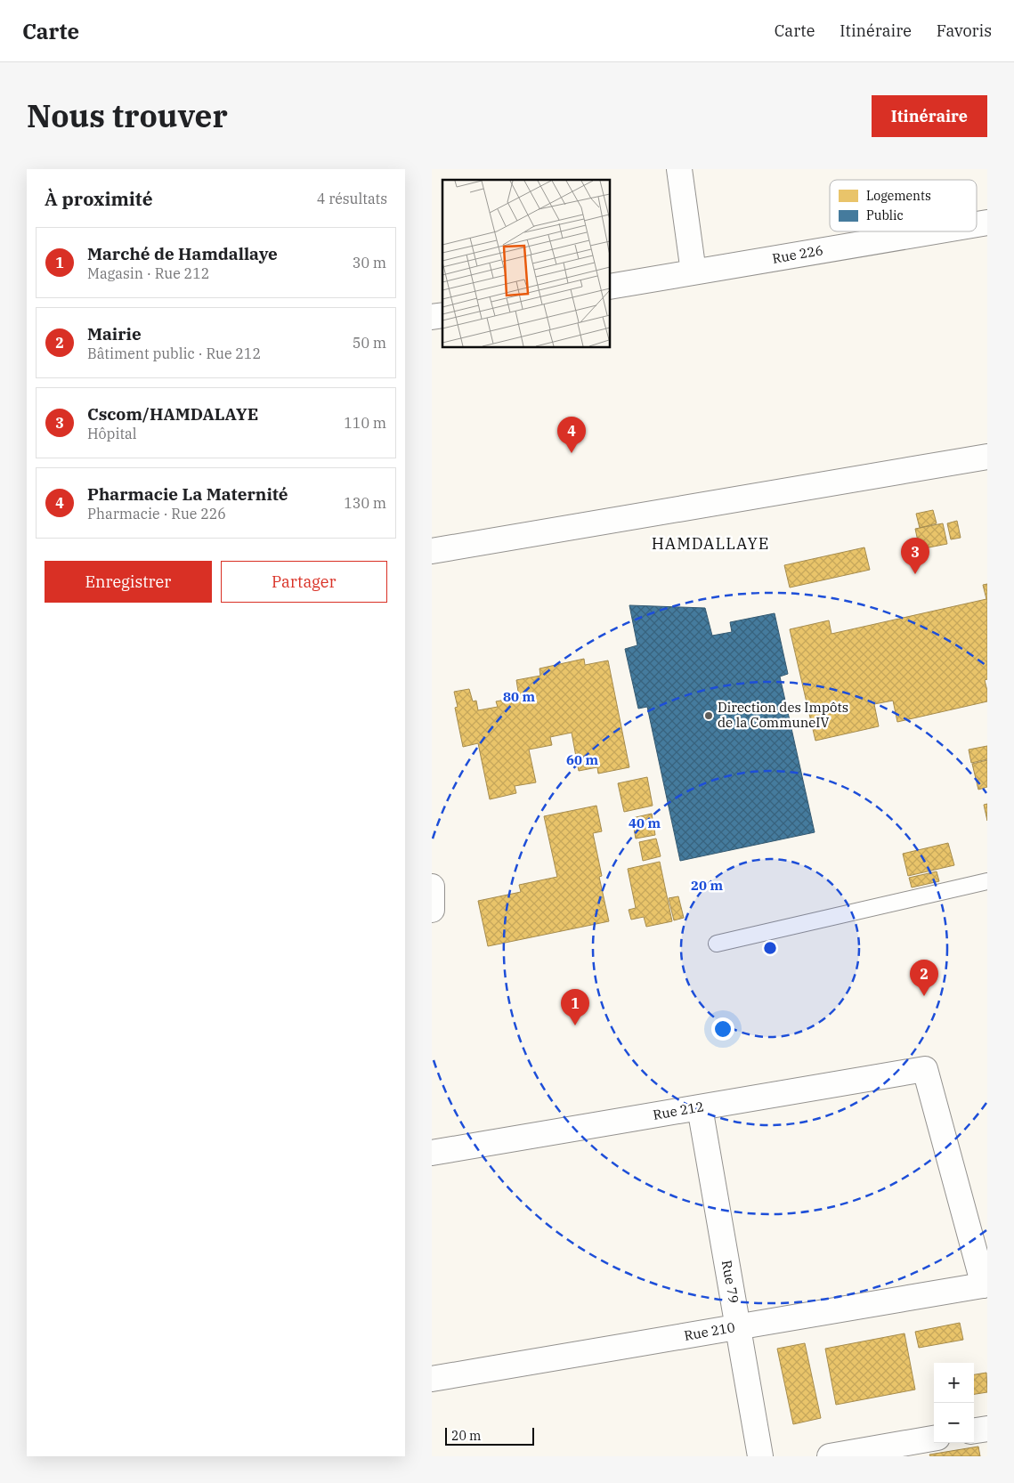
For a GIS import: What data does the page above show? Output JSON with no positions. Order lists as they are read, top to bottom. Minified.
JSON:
{"streets":{"street":["Rue 226","Rue 212","Rue 79","Rue 210"]},"crossings":[["Rue 212","Rue 79"],["Rue 212","Rue 210"],["Rue 79","Rue 210"]],"districts":["HAMDALLAYE"],"places":["Direction des Impôts de la CommuneIV"],"legend":["Logements","Public"],"scale_bar":"20 m","page":{"header":"Carte","nav":["Carte","Itinéraire","Favoris"],"title":"Nous trouver","buttons":["Itinéraire",["Enregistrer","Partager"]],"heading":["À proximité","4 résultats"],"list":[{"mark":"1","name":"Marché de Hamdallaye","note":"Magasin · Rue 212","value":"30 m"},{"mark":"2","name":"Mairie","note":"Bâtiment public · Rue 212","value":"50 m"},{"mark":"3","name":"Cscom/HAMDALAYE","note":"Hôpital","value":"110 m"},{"mark":"4","name":"Pharmacie La Maternité","note":"Pharmacie · Rue 226","value":"130 m"}],"pins":["4","3","2","1"],"map_buttons":["+","−"],"scale":"20 m"},"rings":["80 m","60 m","40 m","20 m"]}
